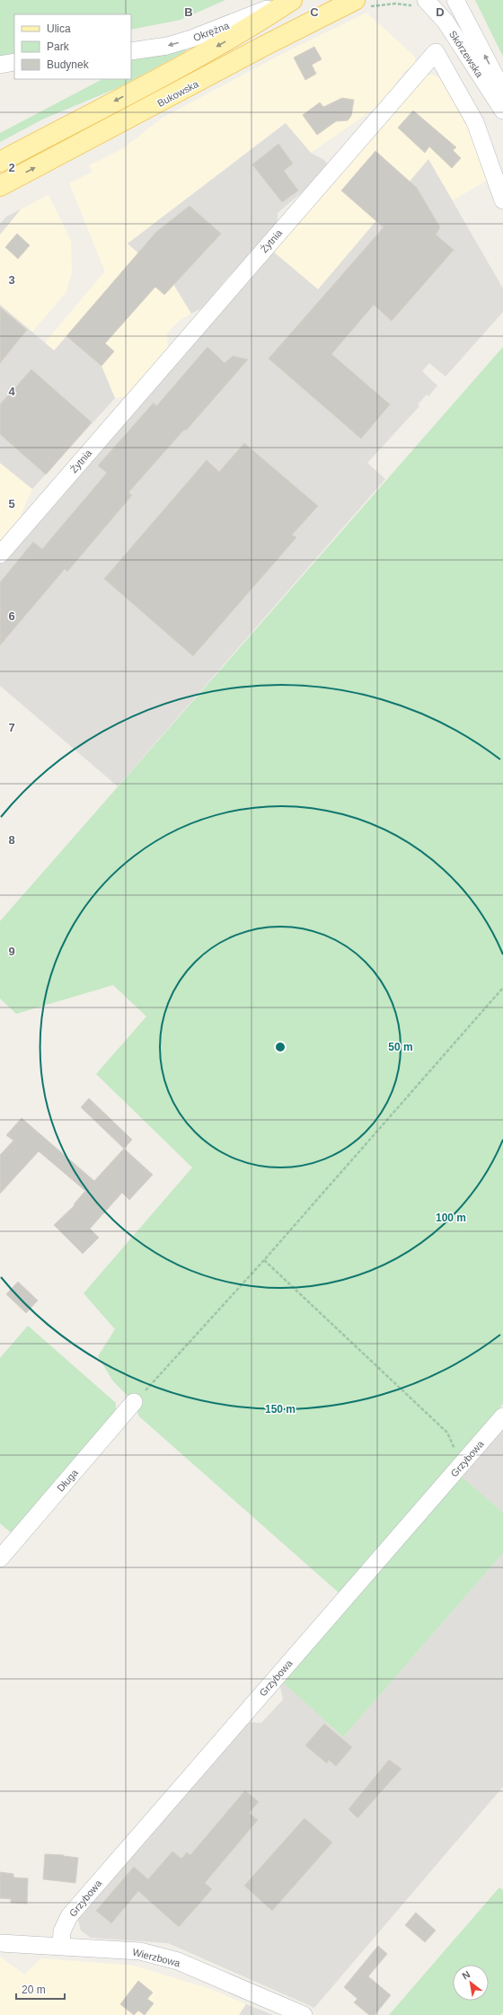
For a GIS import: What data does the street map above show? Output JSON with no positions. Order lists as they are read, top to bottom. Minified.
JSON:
{"streets":{"main road":["Bukowska"],"street":["Okrężna","Skórzewska","Żytnia","Grzybowa","Długa","Wierzbowa"]},"crossings":[["Skórzewska","Żytnia"],["Grzybowa","Wierzbowa"]],"one_way":["Okrężna"],"legend":["Ulica","Park","Budynek"],"scale_bar":"20 m","north":"top left","grid":{"columns":["B","C","D"],"rows":["2","3","4","5","6","7","8","9"]},"rings":["50 m","100 m","150 m"]}
